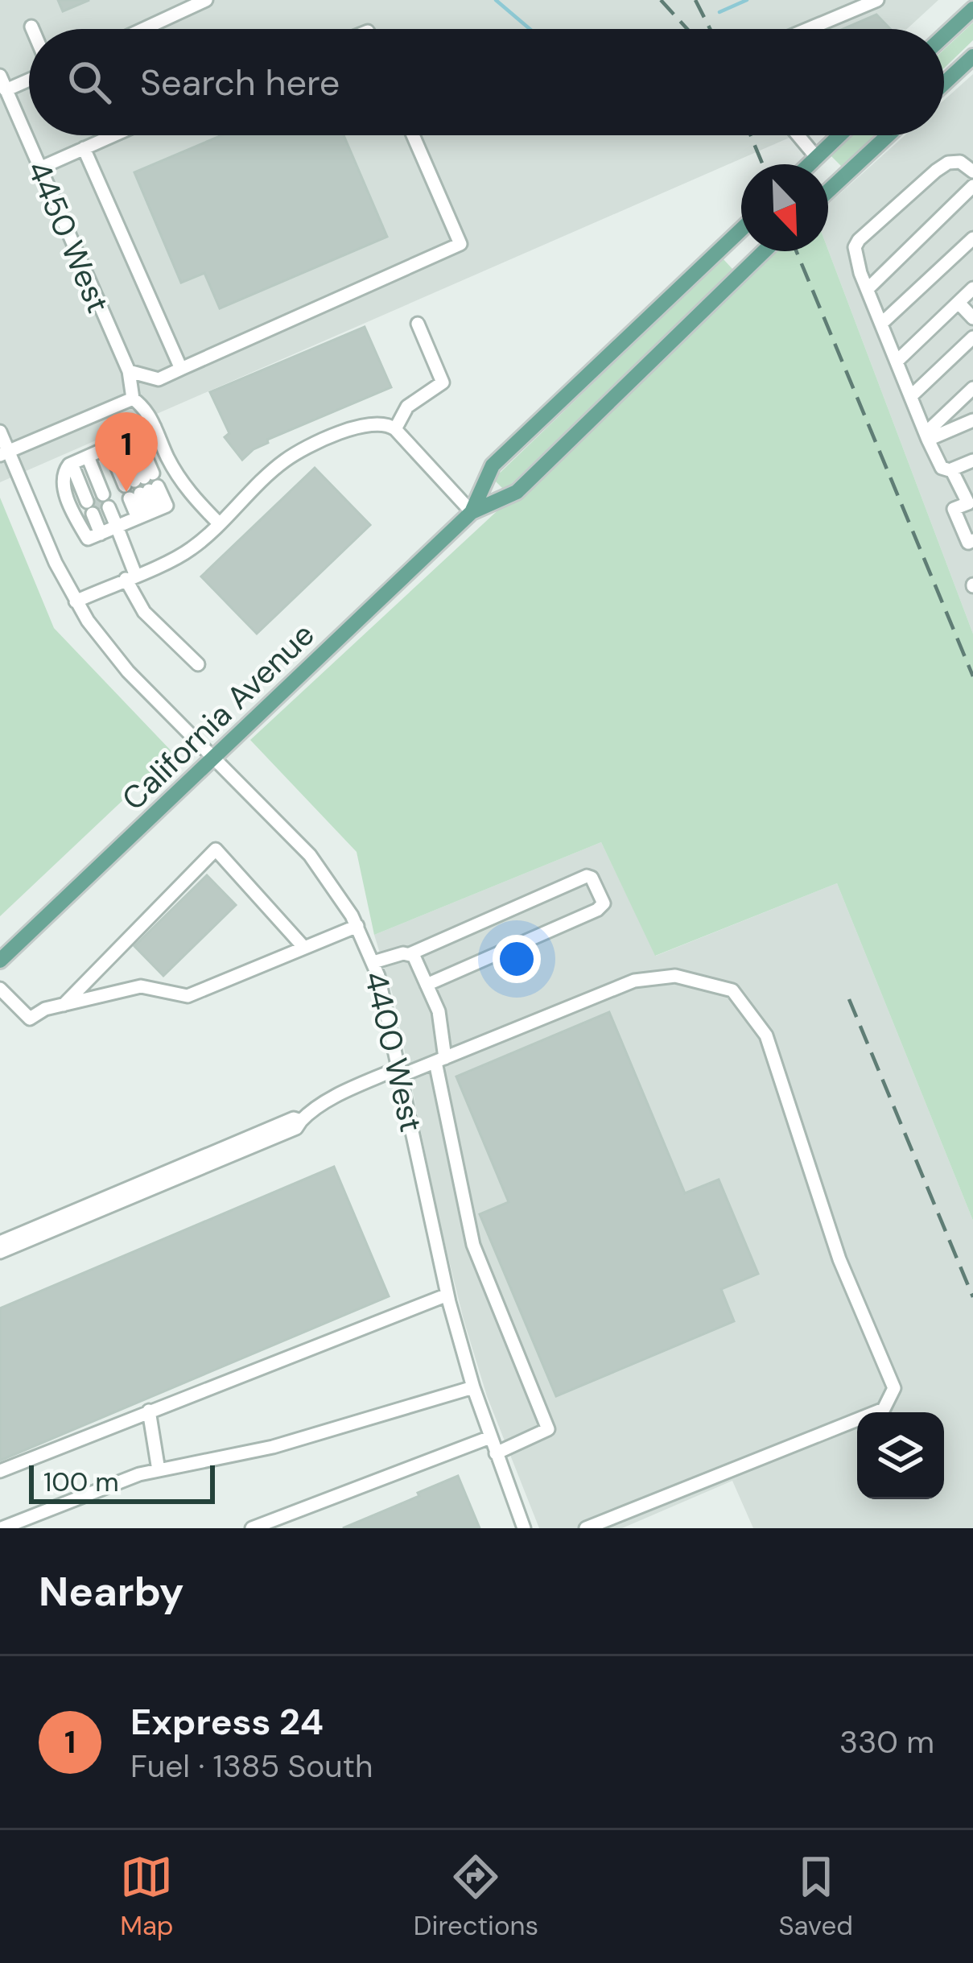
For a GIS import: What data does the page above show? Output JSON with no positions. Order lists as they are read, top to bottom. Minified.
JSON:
{"streets":{"main road":["California Avenue"],"street":["4450 West","4400 West"]},"crossings":[["California Avenue","4400 West"]],"scale_bar":"100 m","north":"bottom right","page":{"search":"Search here","pins":"1","scale":"100 m","heading":"Nearby","list":[{"mark":"1","name":"Express 24","note":"Fuel · 1385 South","value":"330 m"}],"nav":["Map","Directions","Saved"]}}
